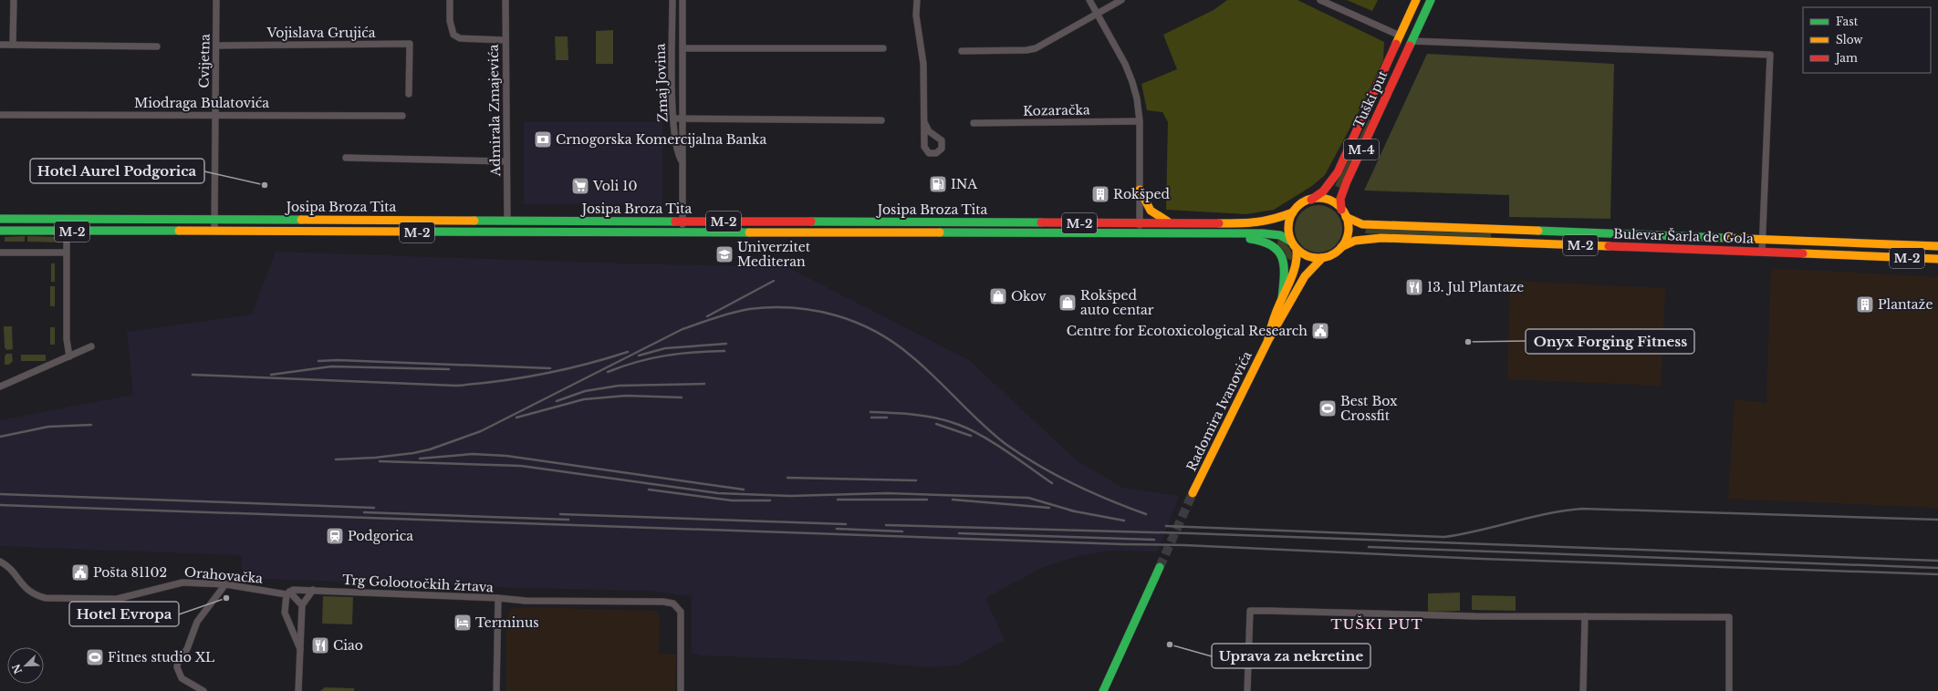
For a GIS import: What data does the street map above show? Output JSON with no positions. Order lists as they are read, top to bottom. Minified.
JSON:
{"streets":{"main road":["Tuški put","M-4","Josipa Broza Tita","M-2","Bulevar Šarla de Gola","Radomira Ivanovića"],"street":["Vojislava Grujića","Cvijetna","Zmaj Jovina","Miodraga Bulatovića","Admirala Zmajevića","Kozaračka","Orahovačka","Trg Golootočkih žrtava"]},"crossings":[["Vojislava Grujića","Cvijetna"],["Cvijetna","Miodraga Bulatovića"],["Cvijetna","Josipa Broza Tita"],["Zmaj Jovina","Josipa Broza Tita"],["Tuški put","M-4"],["Tuški put","Josipa Broza Tita"],["Tuški put","M-2"],["Tuški put","Bulevar Šarla de Gola"],["Admirala Zmajevića","Josipa Broza Tita"],["Josipa Broza Tita","M-2"],["Josipa Broza Tita","Bulevar Šarla de Gola"],["M-2","Bulevar Šarla de Gola"],["Orahovačka","Trg Golootočkih žrtava"]],"districts":["TUŠKI PUT"],"places":{"bank":["Crnogorska Komercijalna Banka"],"fuel station":["INA"],"other":["Hotel Aurel Podgorica","Onyx Forging Fitness","Hotel Evropa","Uprava za nekretine"],"supermarket":["Voli 10"],"building":["Rokšped","Plantaže"],"school or university":["Univerzitet Mediteran"],"restaurant":["13. Jul Plantaze","Ciao"],"shop":["Okov","Rokšped auto centar"],"public building":["Centre for Ecotoxicological Research","Pošta 81102"],"sports":["Best Box Crossfit","Fitnes studio XL"],"station":["Podgorica"],"hotel":["Terminus"]},"legend":["Fast","Slow","Jam"],"north":"bottom left"}
